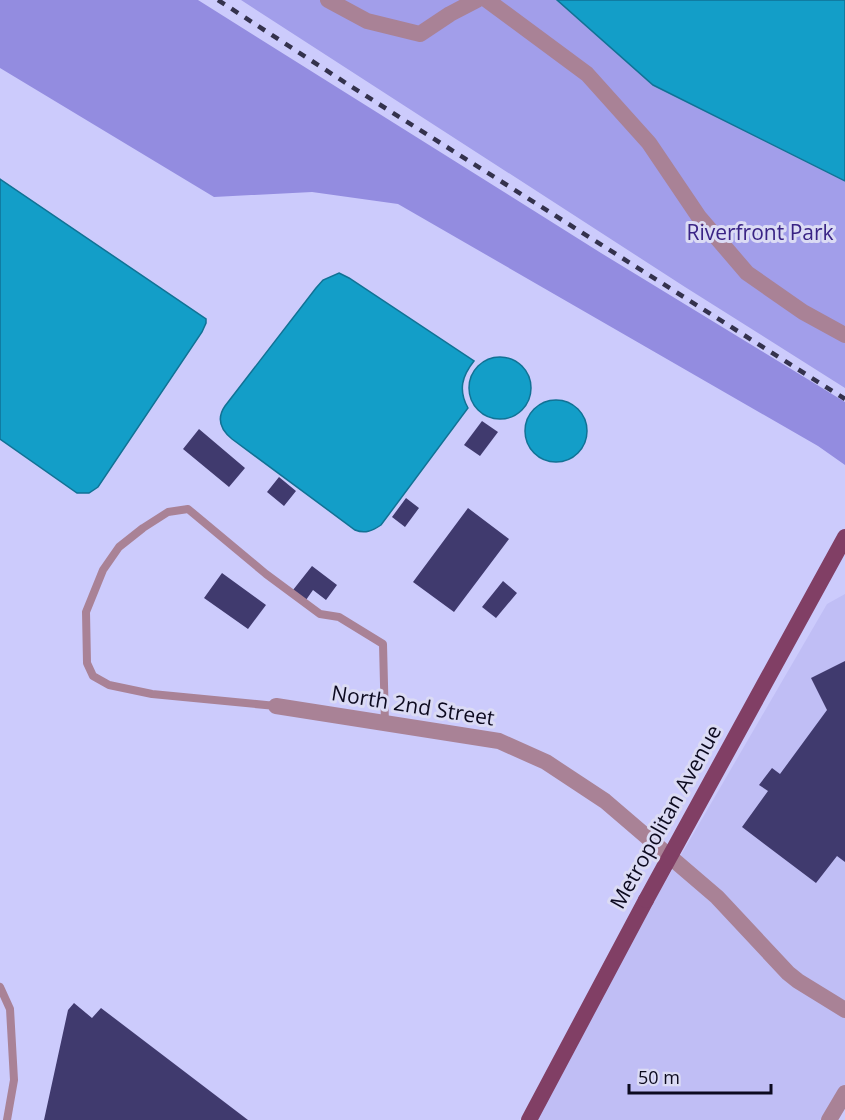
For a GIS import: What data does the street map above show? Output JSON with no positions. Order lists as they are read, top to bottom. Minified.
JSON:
{"streets":{"main road":["Metropolitan Avenue"],"street":["North 2nd Street"]},"parks":["Riverfront Park"],"scale_bar":"50 m"}
